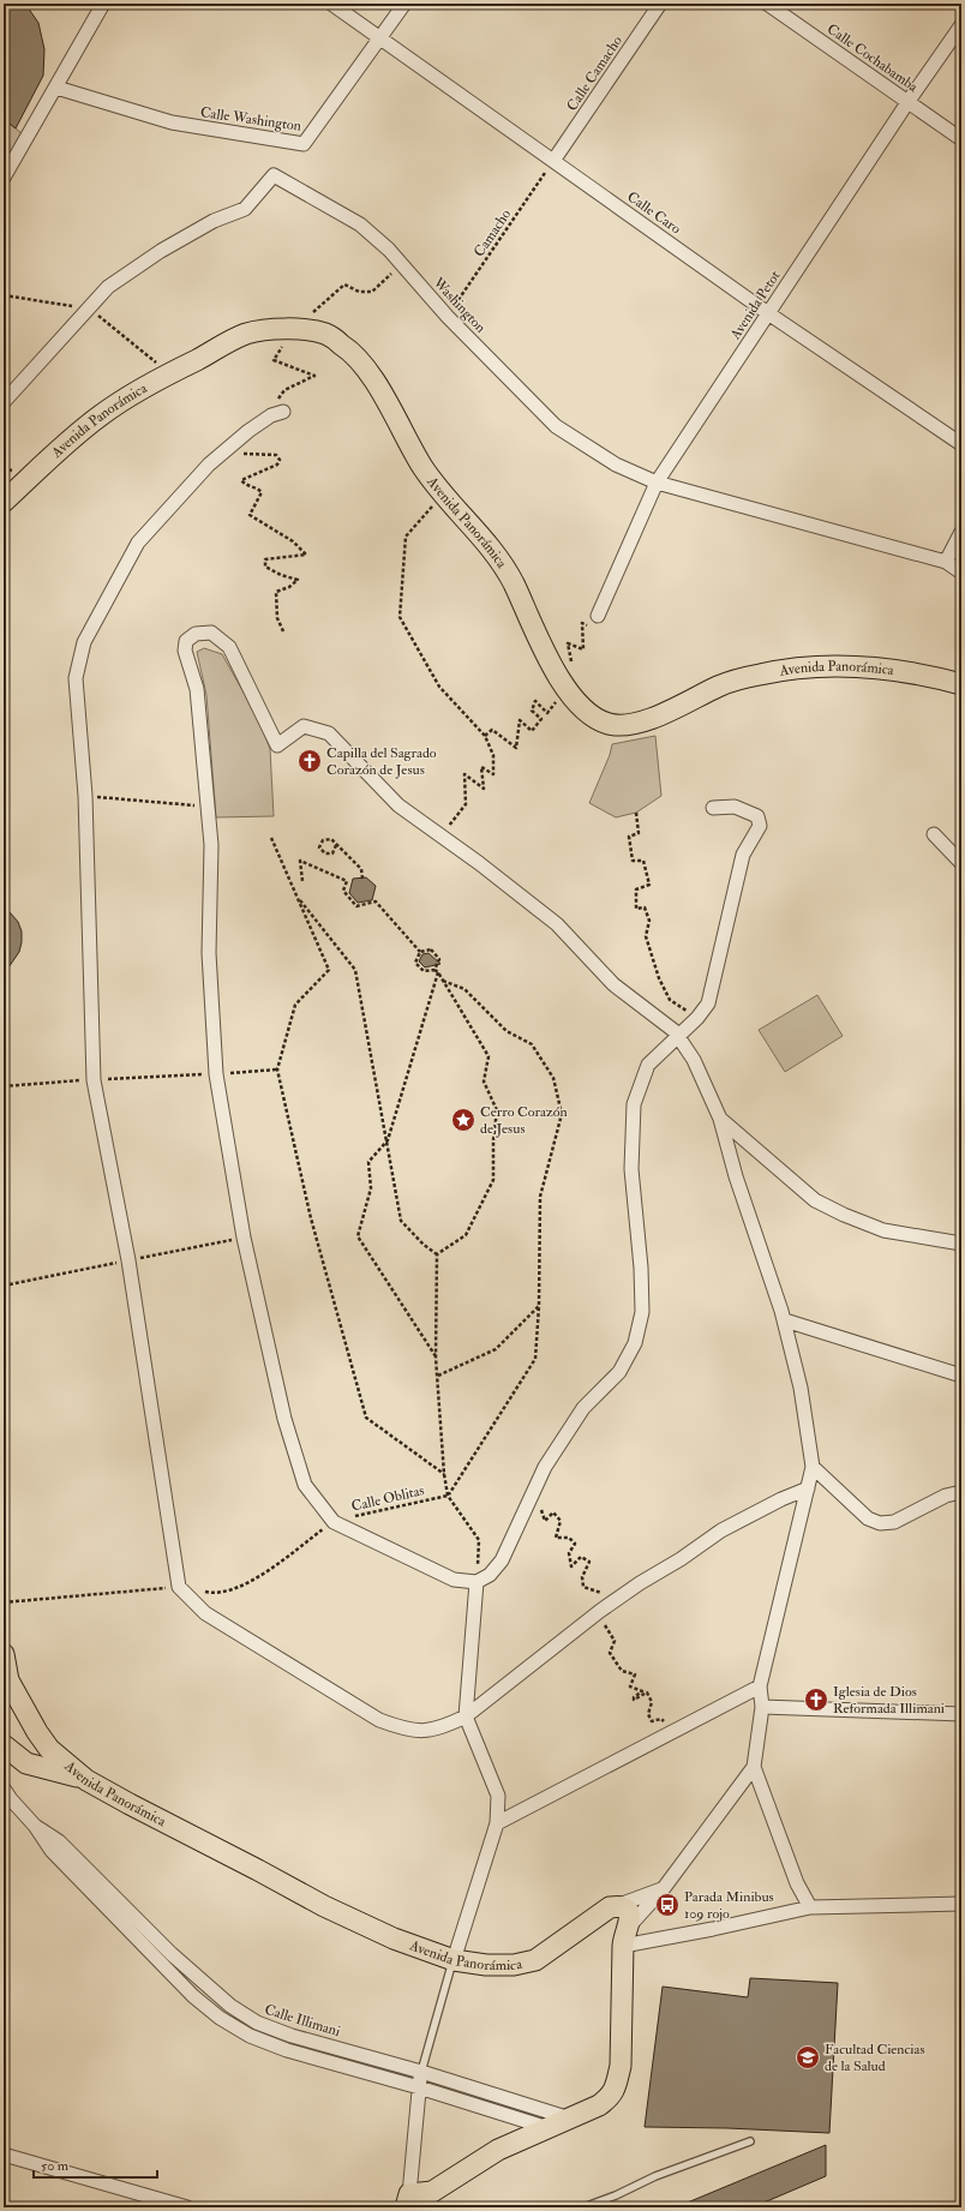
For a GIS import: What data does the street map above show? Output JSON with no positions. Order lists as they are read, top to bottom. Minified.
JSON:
{"streets":{"main road":["Avenida Panorámica"],"street":["Calle Cochabamba","Calle Camacho","Calle Washington","Calle Caro","Washington","Avenida Petot","Calle Illimani"],"path":["Camacho","Calle Oblitas"]},"crossings":[["Calle Cochabamba","Avenida Petot"],["Calle Camacho","Calle Caro"],["Calle Camacho","Camacho"],["Calle Washington","Calle Caro"],["Calle Caro","Camacho"],["Calle Caro","Avenida Petot"],["Camacho","Washington"],["Washington","Avenida Petot"]],"places":{"church":["Capilla del Sagrado Corazón de Jesus","Iglesia de Dios Reformada Illimani"],"place":["Cerro Corazón de Jesus"],"bus stop":["Parada Minibus 109 rojo"],"school or university":["Facultad Ciencias de la Salud"]},"scale_bar":"50 m"}
